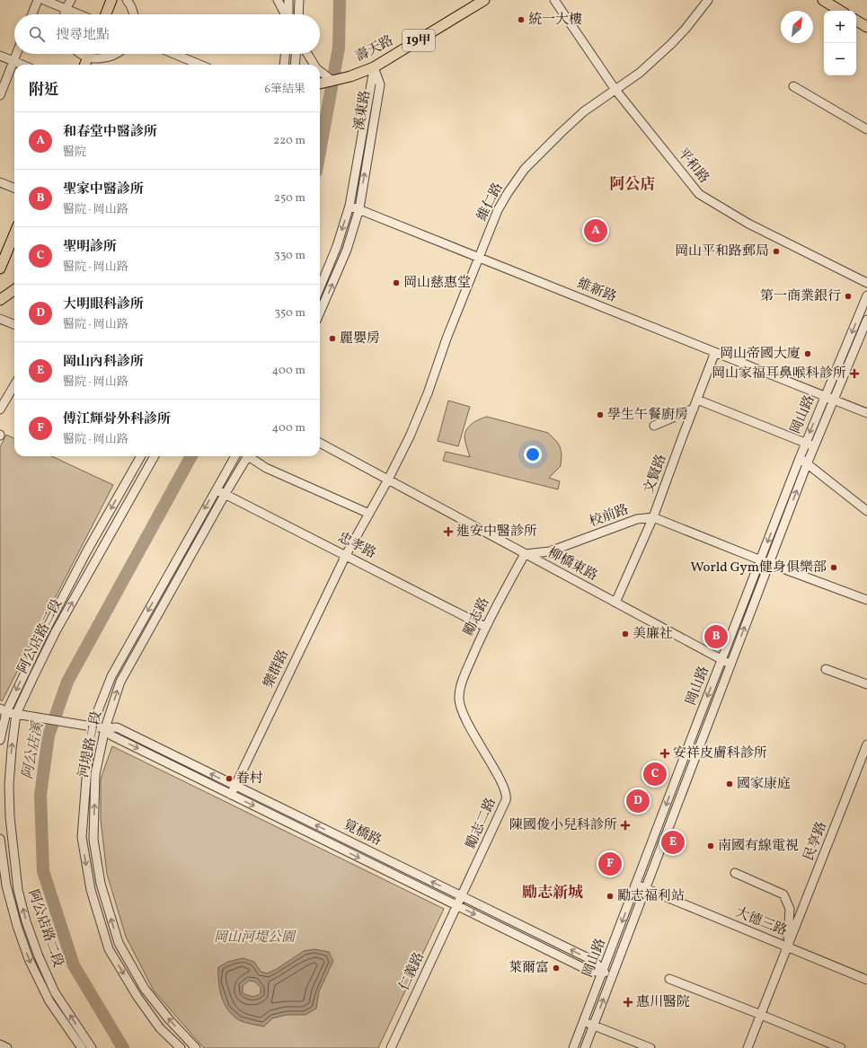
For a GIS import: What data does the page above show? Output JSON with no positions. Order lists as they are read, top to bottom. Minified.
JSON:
{"streets":{"main road":["19甲","壽天路"],"street":["溪東路","平和路","維仁路","維新路","岡山路","文賢路","校前路","忠孝路","柳橋東路","勵志路","阿公店路二段","樂群路","河堤路二段","勵志二路","筧橋路","民享路","大德三路","仁義路"]},"crossings":[["19甲","壽天路"],["壽天路","溪東路"],["溪東路","維新路"],["平和路","維仁路"],["維仁路","維新路"],["維仁路","柳橋東路"],["維仁路","樂群路"],["維新路","岡山路"],["維新路","文賢路"],["岡山路","校前路"],["岡山路","柳橋東路"],["岡山路","筧橋路"],["岡山路","大德三路"],["文賢路","校前路"],["文賢路","柳橋東路"],["校前路","柳橋東路"],["校前路","勵志路"],["忠孝路","勵志路"],["忠孝路","樂群路"],["忠孝路","河堤路二段"],["柳橋東路","勵志路"],["勵志路","勵志二路"],["阿公店路二段","筧橋路"],["樂群路","筧橋路"],["河堤路二段","筧橋路"],["勵志二路","筧橋路"],["勵志二路","仁義路"],["筧橋路","仁義路"],["民享路","大德三路"]],"districts":["阿公店","勵志新城"],"water":["阿公店溪"],"parks":["岡山河堤公園"],"places":{"other":["統一大樓","岡山平和路郵局","岡山慈惠堂","第一商業銀行","麗嬰房","岡山帝國大廈","學生午餐廚房","World Gym健身俱樂部","美廉社","眷村","國家康庭","南國有線電視","勵志福利站","萊爾富"],"health":["岡山家福耳鼻喉科診所","進安中醫診所","安祥皮膚科診所","陳國俊小兒科診所","惠川醫院"]},"north":"top right","page":{"map_buttons":["+","−"],"search":"搜尋地點","heading":["附近","6筆結果"],"list":[{"mark":"A","name":"和春堂中醫診所","note":"醫院","value":"220 m"},{"mark":"B","name":"聖家中醫診所","note":"醫院 · 岡山路","value":"250 m"},{"mark":"C","name":"聖明診所","note":"醫院 · 岡山路","value":"330 m"},{"mark":"D","name":"大明眼科診所","note":"醫院 · 岡山路","value":"350 m"},{"mark":"E","name":"岡山內科診所","note":"醫院 · 岡山路","value":"400 m"},{"mark":"F","name":"傅江輝骨外科診所","note":"醫院 · 岡山路","value":"400 m"}],"pins":["A","B","C","D","E","F"]}}
